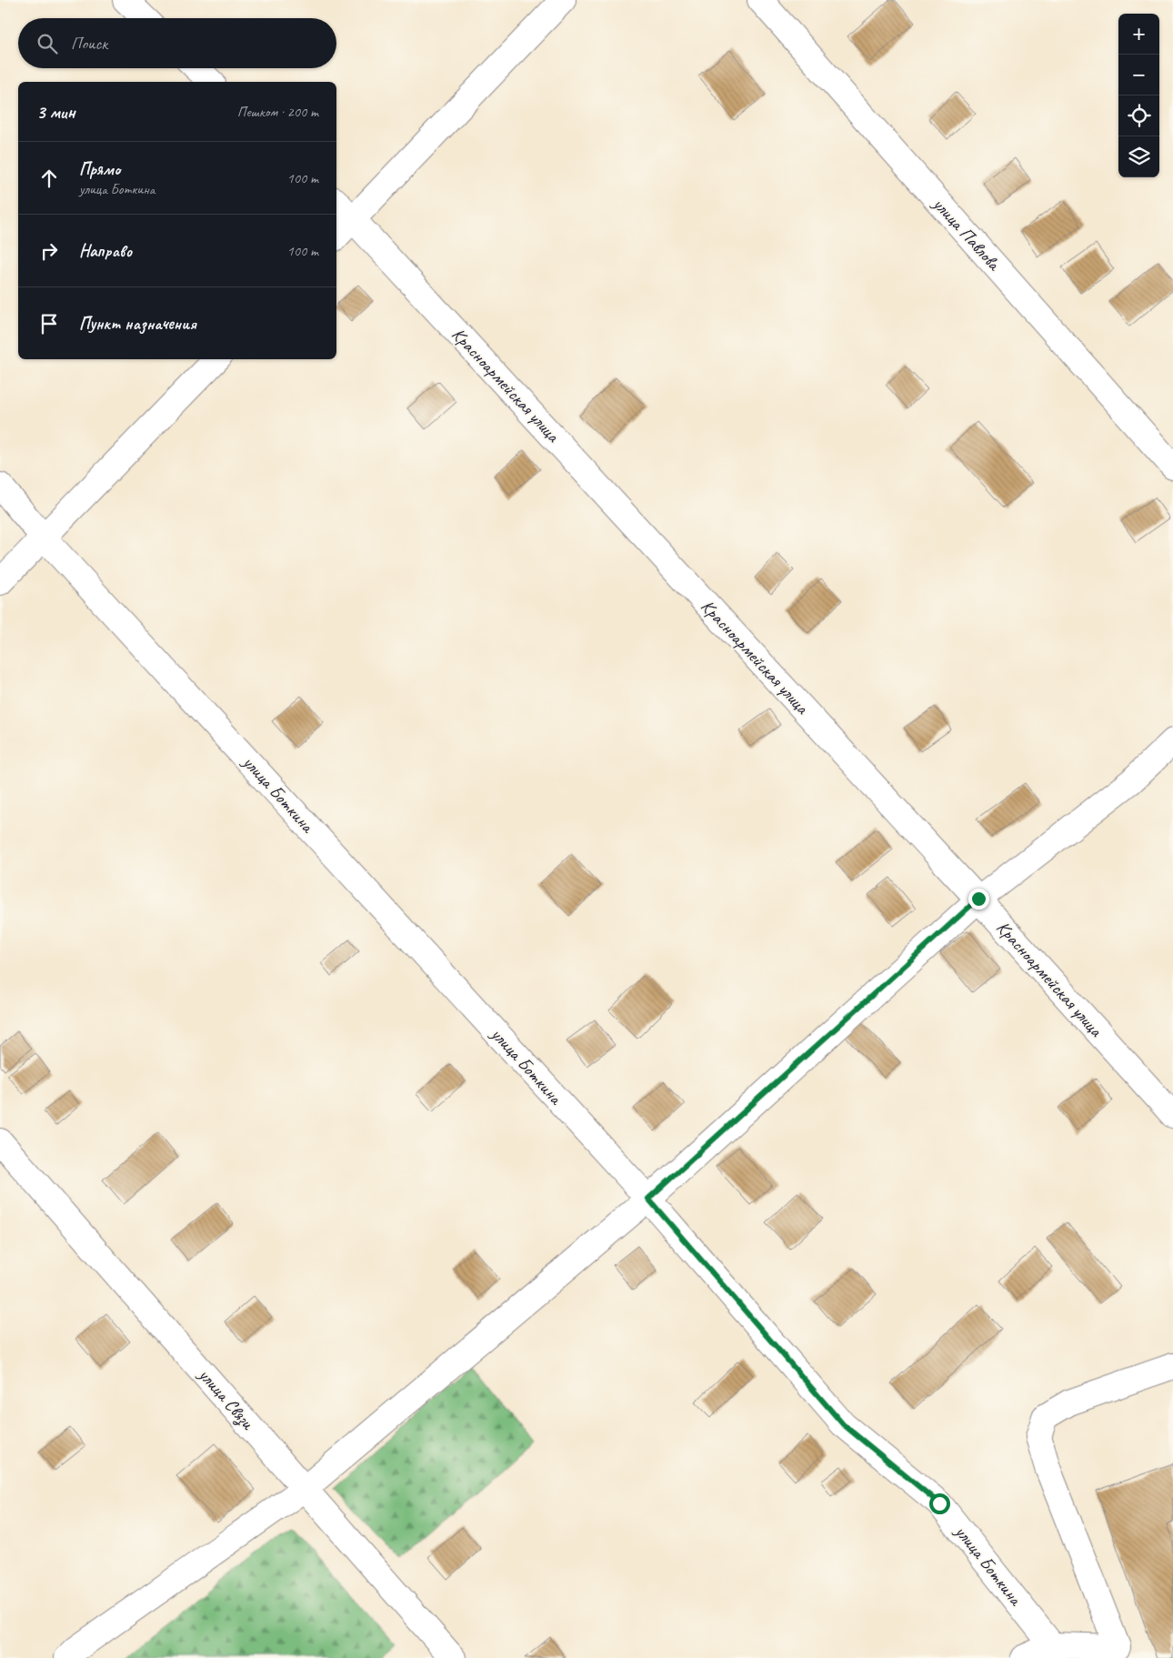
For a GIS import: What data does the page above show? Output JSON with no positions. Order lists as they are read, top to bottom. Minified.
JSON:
{"streets":{"street":["улица Павлова","Красноармейская улица","улица Боткина","улица Связи"]},"page":{"map_buttons":["+","−"],"search":"Поиск","heading":["3 мин","Пешком · 200 m"],"list":[["Прямо","улица Боткина","100 m"],["Направо","100 m"],"Пункт назначения"]}}
